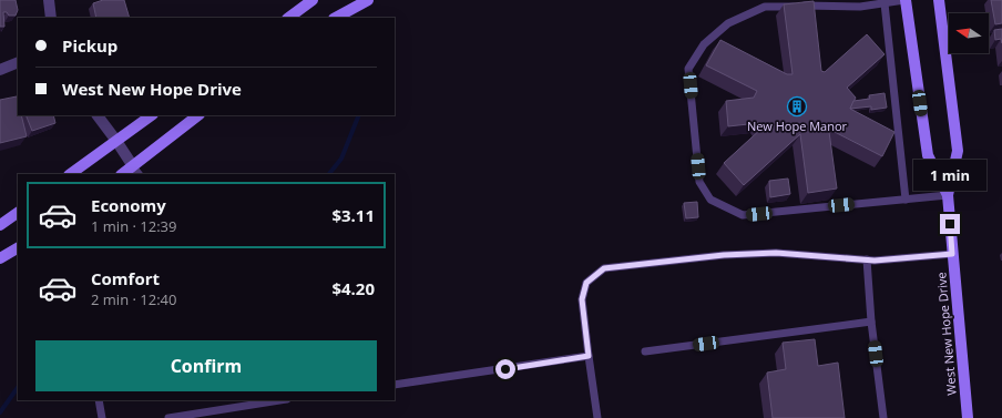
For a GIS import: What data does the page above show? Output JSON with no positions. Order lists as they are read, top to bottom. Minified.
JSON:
{"streets":{"main road":["West New Hope Drive"]},"places":{"building":["New Hope Manor"]},"north":"left","page":{"banner":["Pickup","West New Hope Drive"],"bubble":"1 min","list":[{"name":"Economy","note":"1 min · 12:39","value":"$3.11"},{"name":"Comfort","note":"2 min · 12:40","value":"$4.20"}],"buttons":"Confirm"}}
